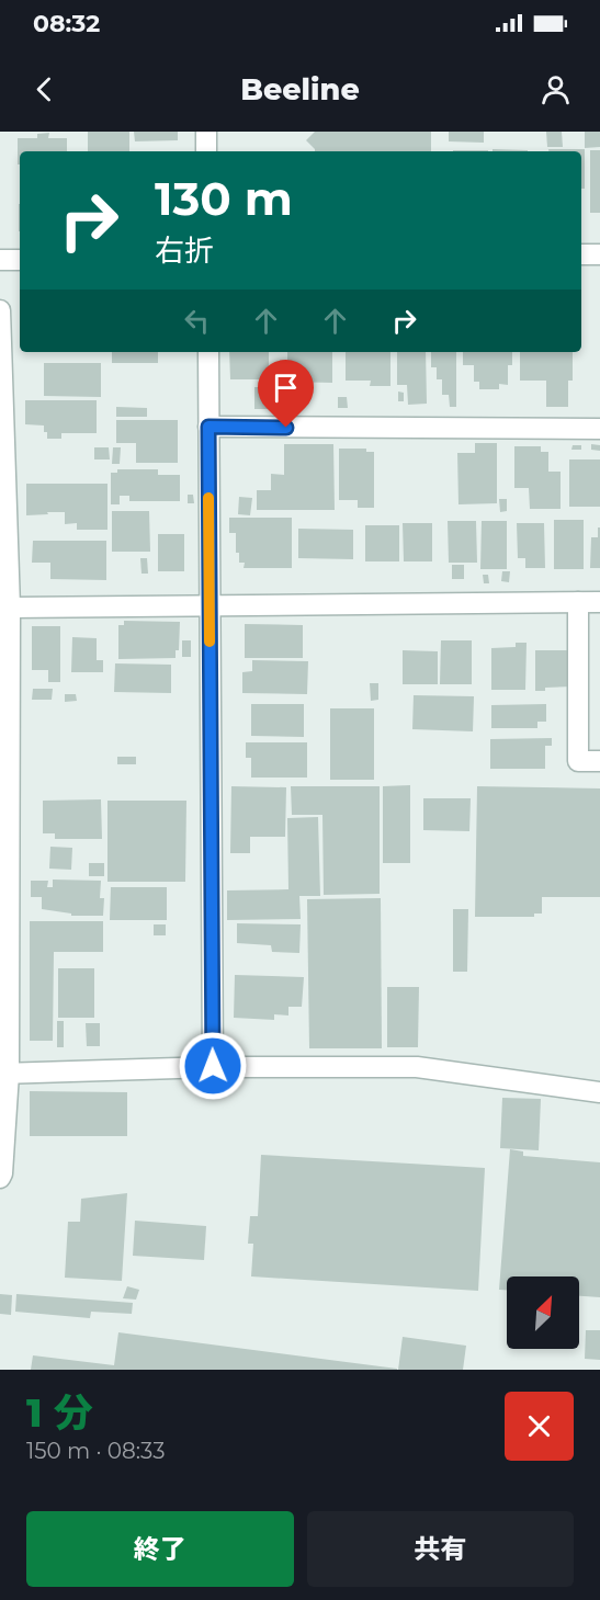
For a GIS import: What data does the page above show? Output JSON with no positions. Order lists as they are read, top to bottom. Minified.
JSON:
{"north":"top right","page":{"status":"08:32","header":"Beeline","turn":["130 m","右折"],"heading":["1 分","150 m · 08:33"],"buttons":["終了","共有"]}}
